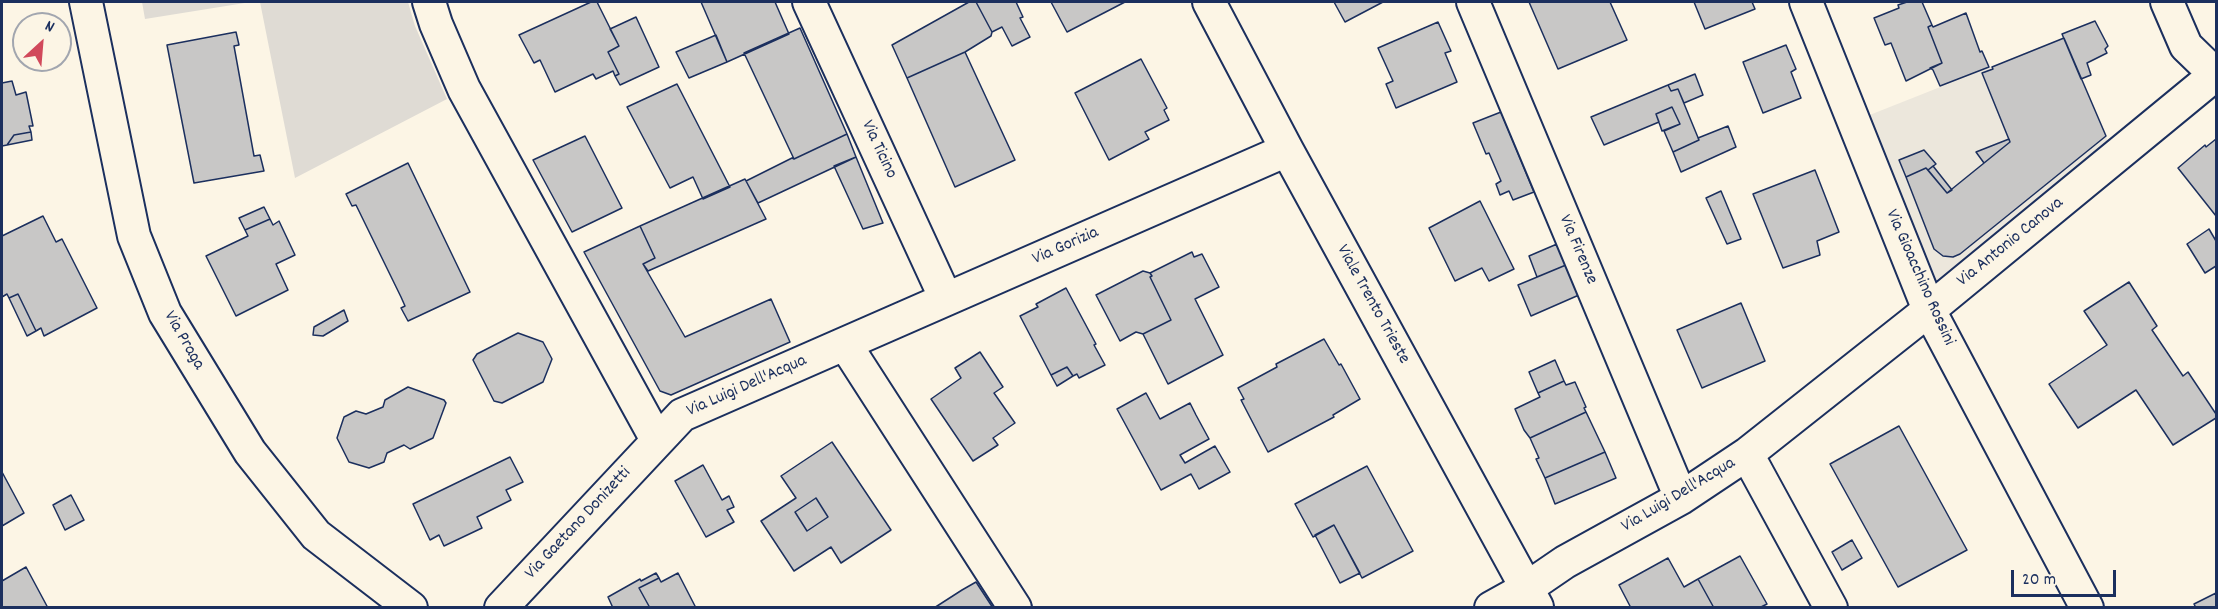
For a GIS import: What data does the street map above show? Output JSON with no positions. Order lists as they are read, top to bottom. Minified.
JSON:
{"streets":{"street":["Via Ticino","Via Antonio Canova","Via Gorizia","Via Firenze","Via Gioacchino Rossini","Viale Trento Trieste","Via Praga","Via Luigi Dell'Acqua","Via Gaetano Donizetti"]},"crossings":[["Via Ticino","Via Gorizia"],["Via Antonio Canova","Via Gioacchino Rossini"],["Via Antonio Canova","Via Luigi Dell'Acqua"],["Via Gorizia","Viale Trento Trieste"],["Via Gorizia","Via Luigi Dell'Acqua"],["Via Firenze","Via Luigi Dell'Acqua"],["Viale Trento Trieste","Via Luigi Dell'Acqua"],["Via Luigi Dell'Acqua","Via Gaetano Donizetti"]],"scale_bar":"20 m","north":"top right"}
